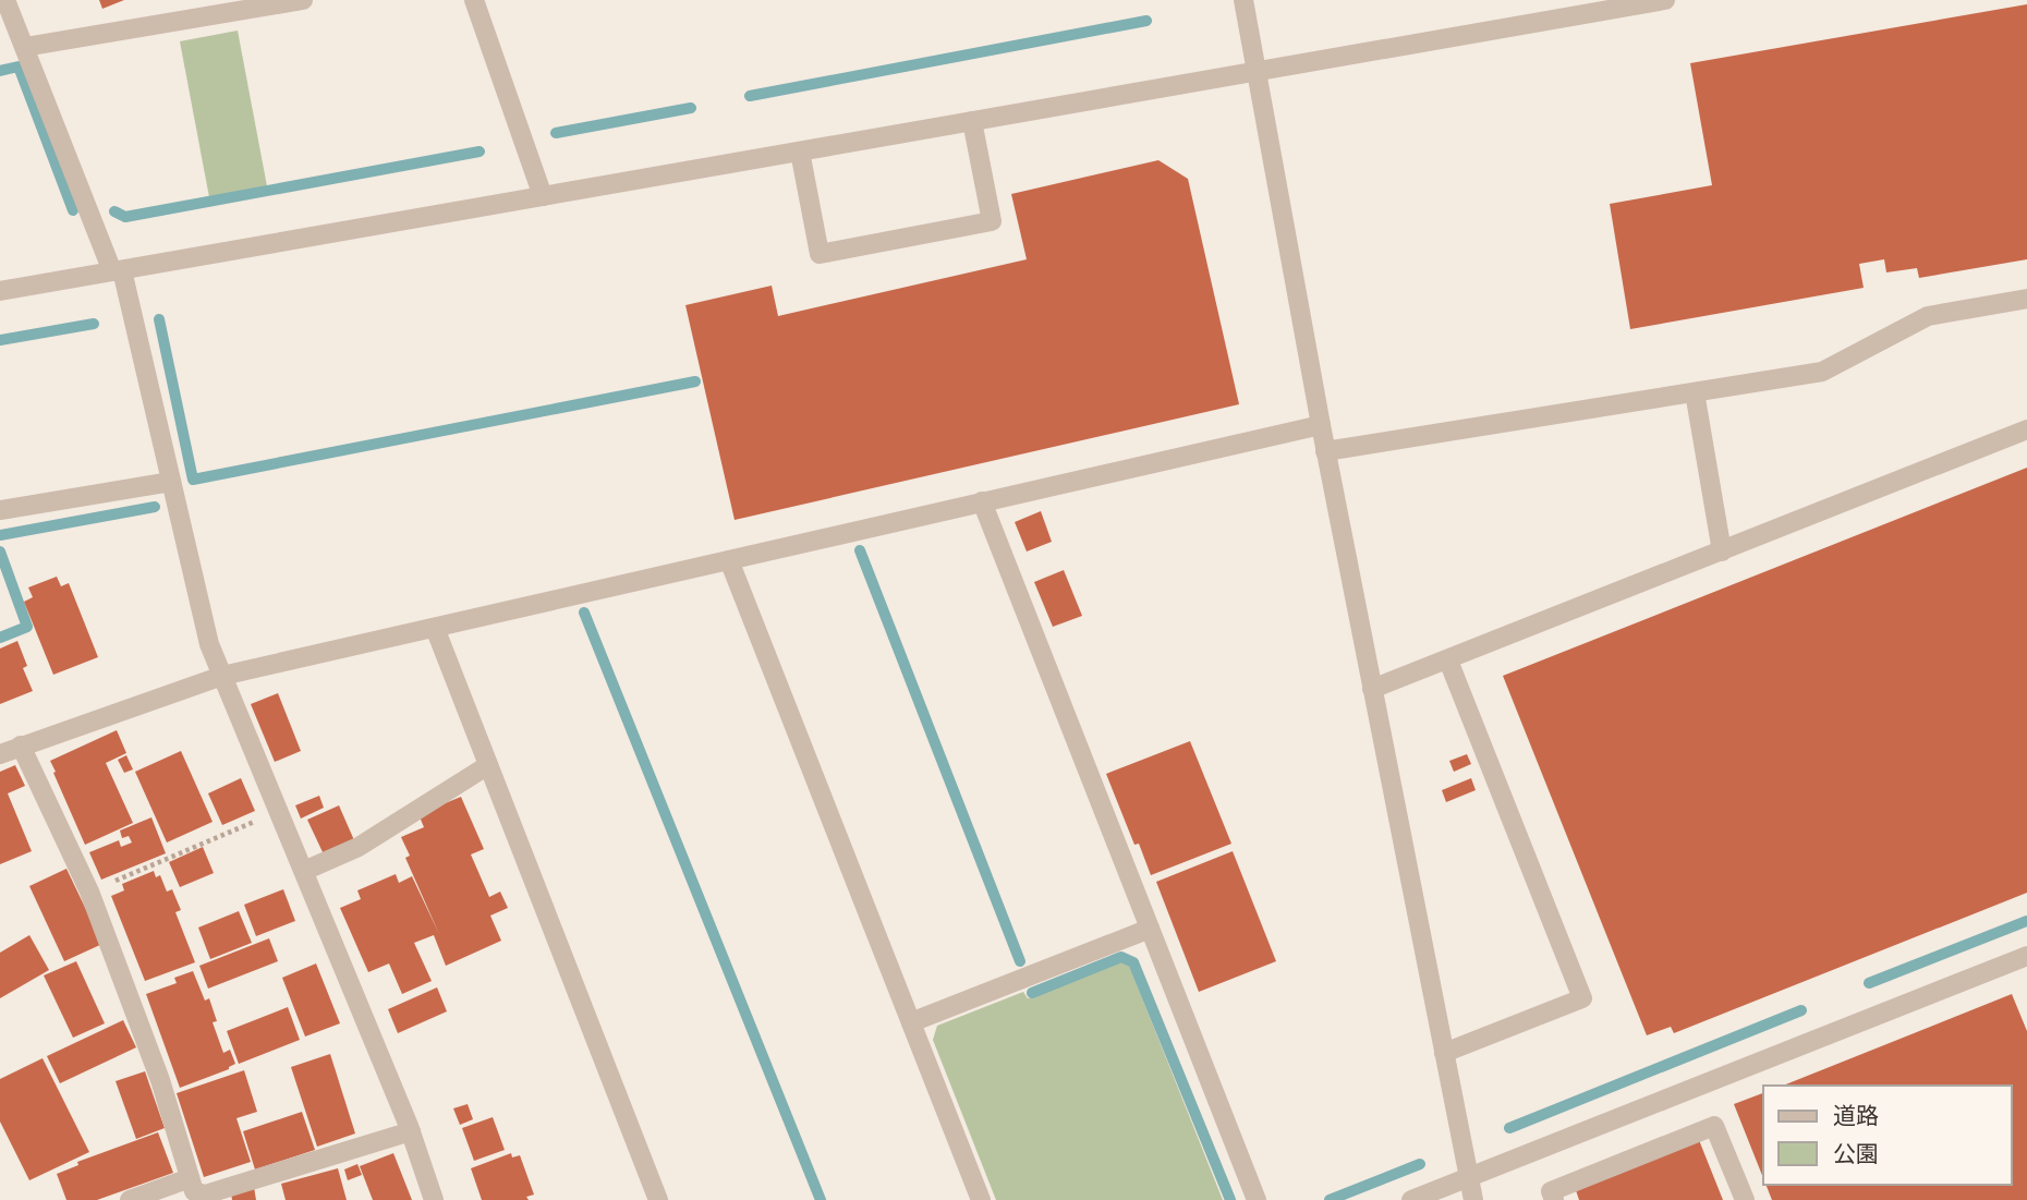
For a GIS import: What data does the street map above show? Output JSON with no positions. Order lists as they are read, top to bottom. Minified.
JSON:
{"legend":["道路","公園"]}
